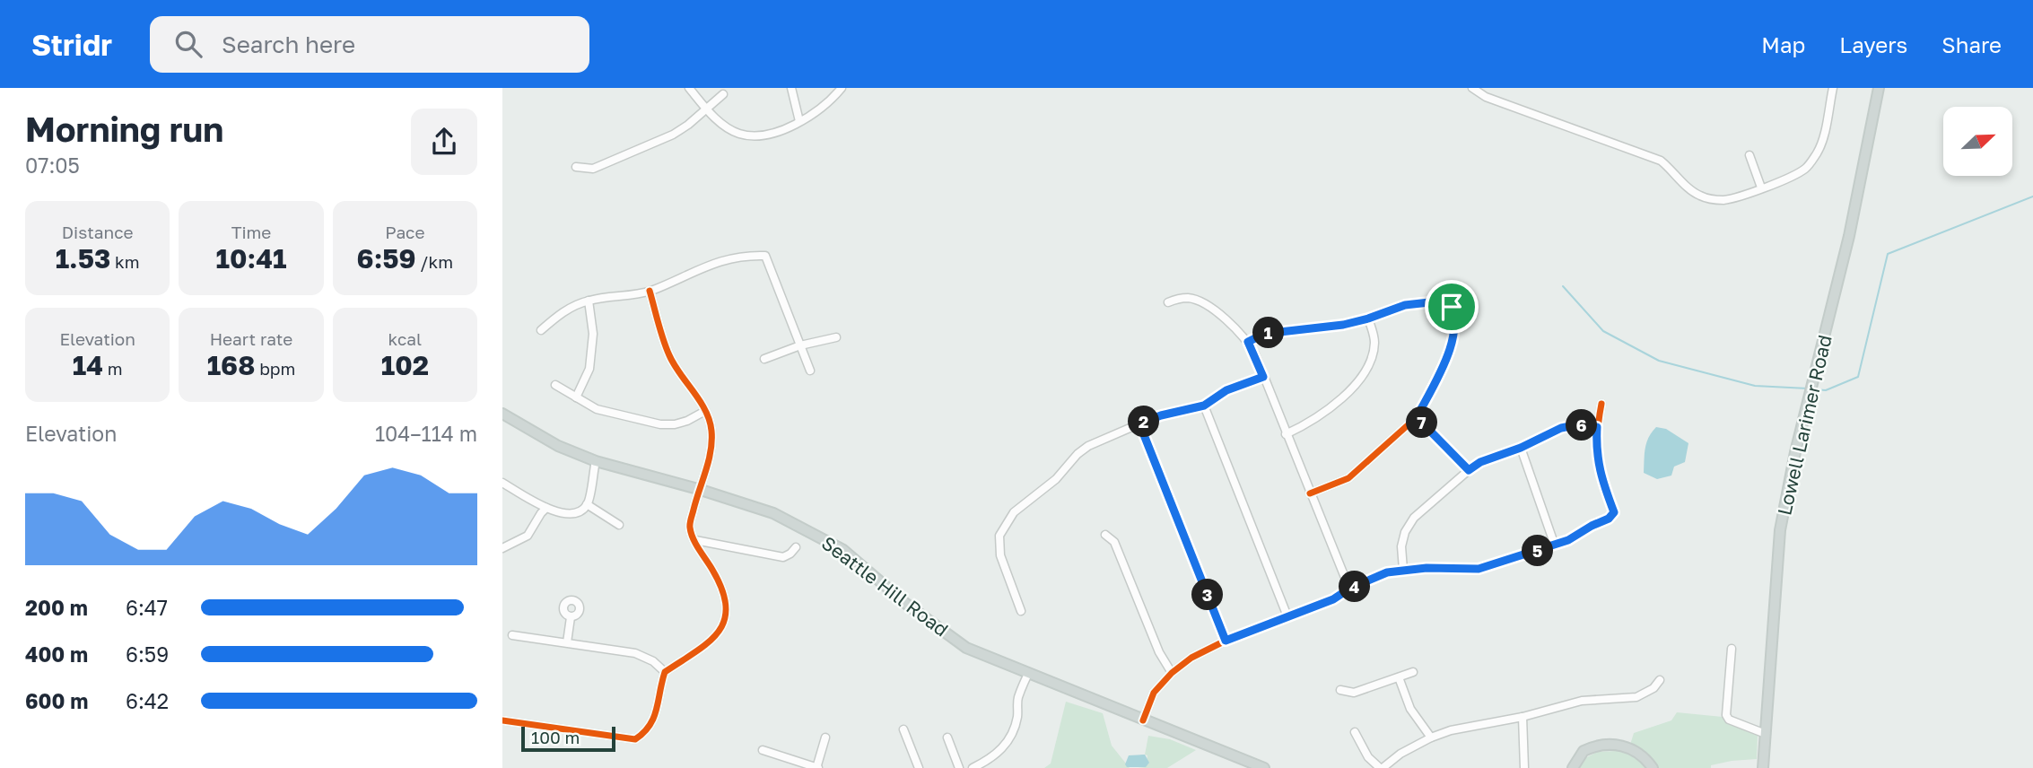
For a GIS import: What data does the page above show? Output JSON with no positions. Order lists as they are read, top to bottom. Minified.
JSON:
{"streets":{"main road":["Lowell Larimer Road","Seattle Hill Road"]},"scale_bar":"100 m","north":"top right","page":{"header":"Stridr","search":"Search here","nav":["Map","Layers","Share"],"heading":["Morning run","07:05"],"stats":[["Distance","1.53 km"],["Time","10:41"],["Pace","6:59 /km"],["Elevation","14 m"],["Heart rate","168 bpm"],["kcal","102"]],"pins":["1","2","7","6","5","4","3"],"chart":["Elevation","104–114 m"],"list":[{"name":"200 m","note":"6:47"},{"name":"400 m","note":"6:59"},{"name":"600 m","note":"6:42"}],"scale":"100 m"}}
